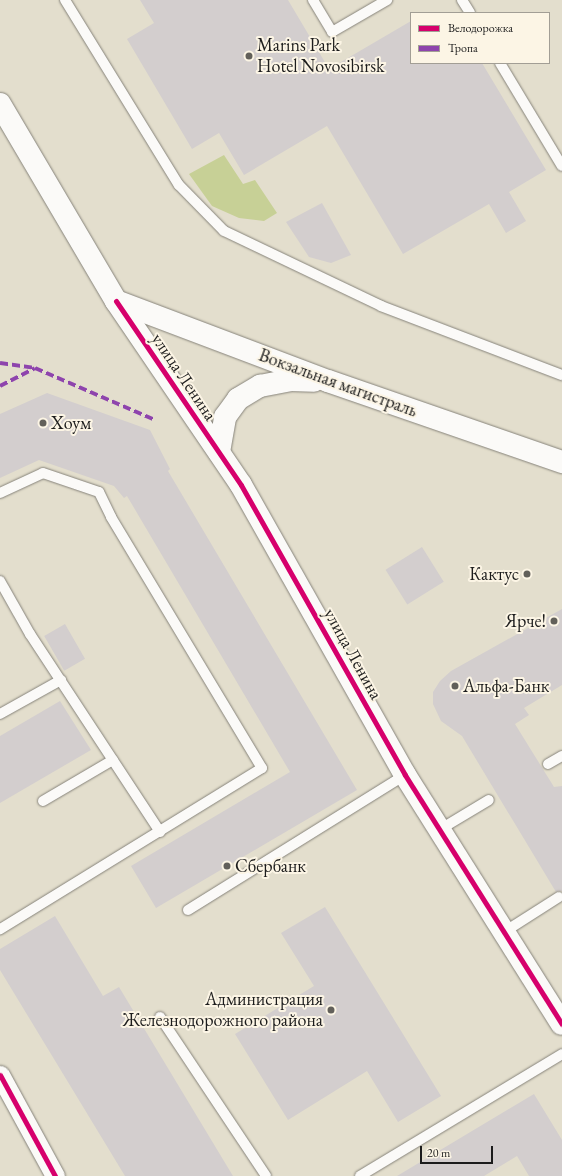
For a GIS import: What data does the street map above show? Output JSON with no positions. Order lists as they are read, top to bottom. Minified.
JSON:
{"streets":{"street":["улица Ленина","Вокзальная магистраль"]},"crossings":[["улица Ленина","Вокзальная магистраль"]],"places":["Marins Park Hotel Novosibirsk","Хоум","Кактус","Ярче!","Альфа-Банк","Сбербанк","Администрация Железнодорожного района"],"legend":["Велодорожка","Тропа"],"scale_bar":"20 m"}
